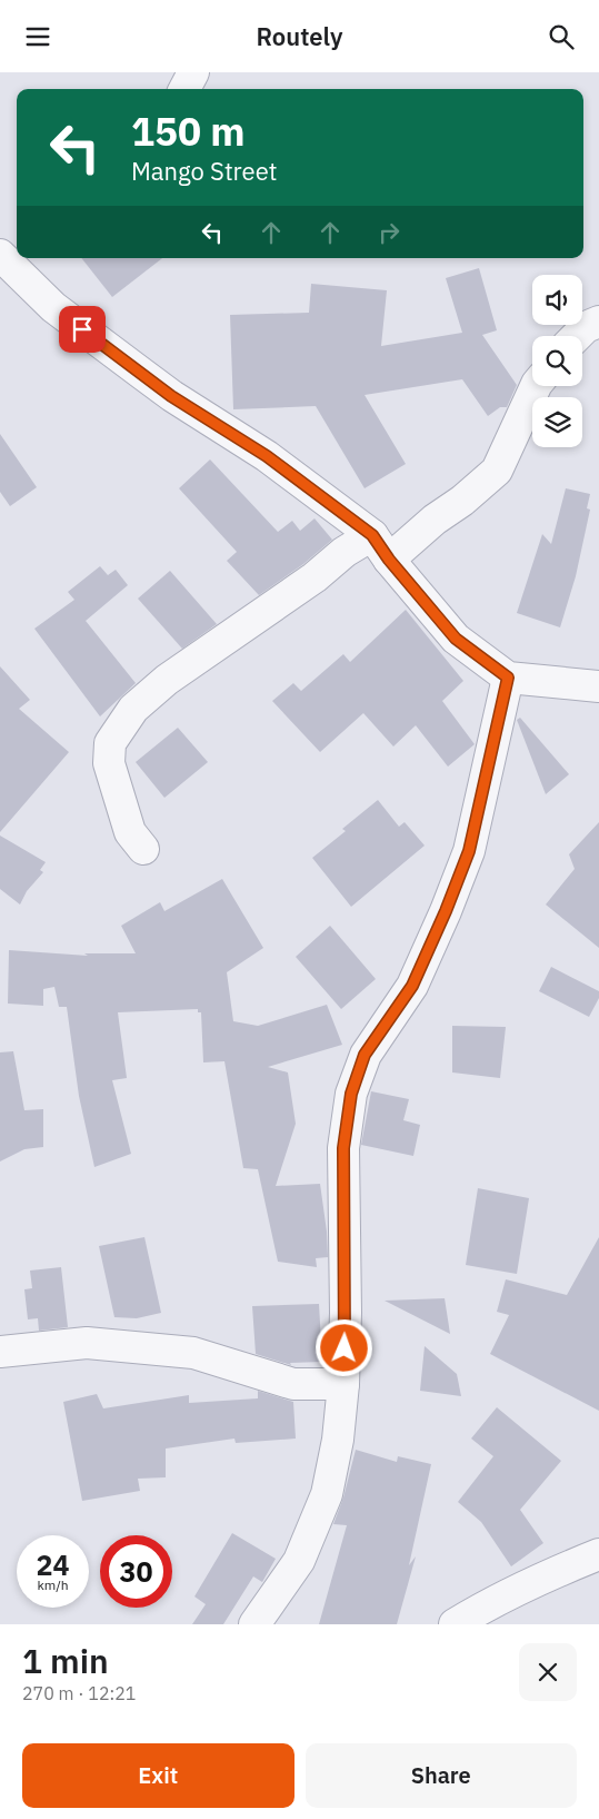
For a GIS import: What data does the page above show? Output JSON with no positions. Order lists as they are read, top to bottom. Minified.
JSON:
{"page":{"header":"Routely","turn":["150 m","Mango Street"],"speed":"24 km/h","limit":"30","heading":["1 min","270 m · 12:21"],"buttons":["Exit","Share"]}}
